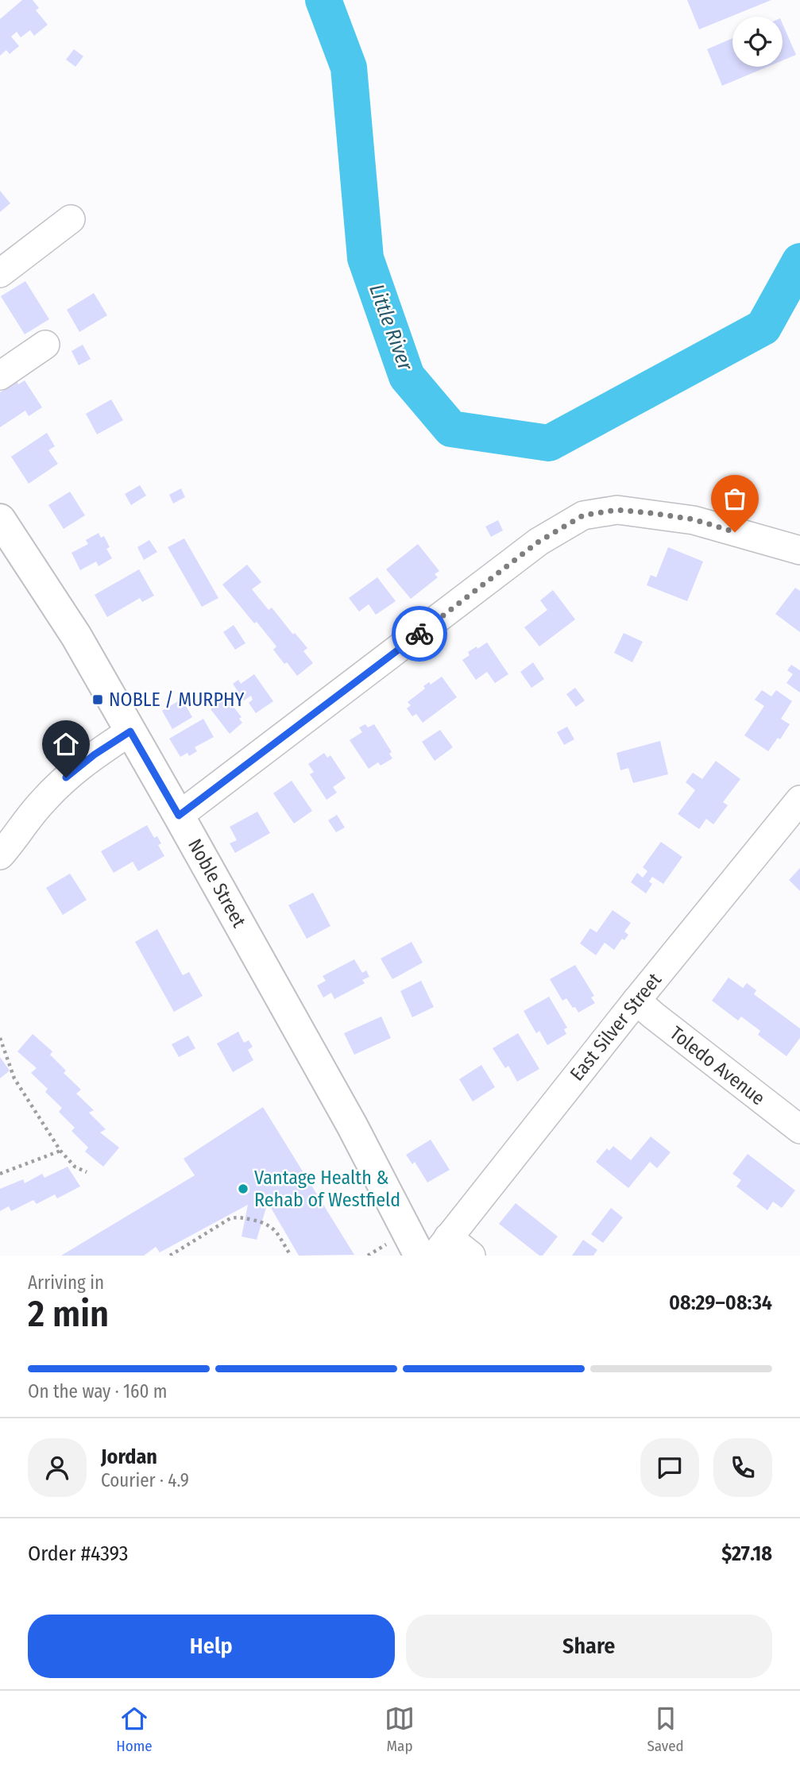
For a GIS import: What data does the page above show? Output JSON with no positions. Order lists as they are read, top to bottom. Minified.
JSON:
{"streets":{"main road":["Noble Street"],"street":["East Silver Street","Toledo Avenue"]},"crossings":[["East Silver Street","Toledo Avenue"]],"water":["Little River"],"places":{"transit":["NOBLE / MURPHY"],"other":["Vantage Health & Rehab of Westfield"]},"page":{"heading":["2 min","Arriving in","08:29–08:34"],"panel":["Jordan","Courier · 4.9","Order #4393","$27.18"],"bar":"On the way · 160 m","buttons":["Help","Share"],"tabs":["Home","Map","Saved"]}}
